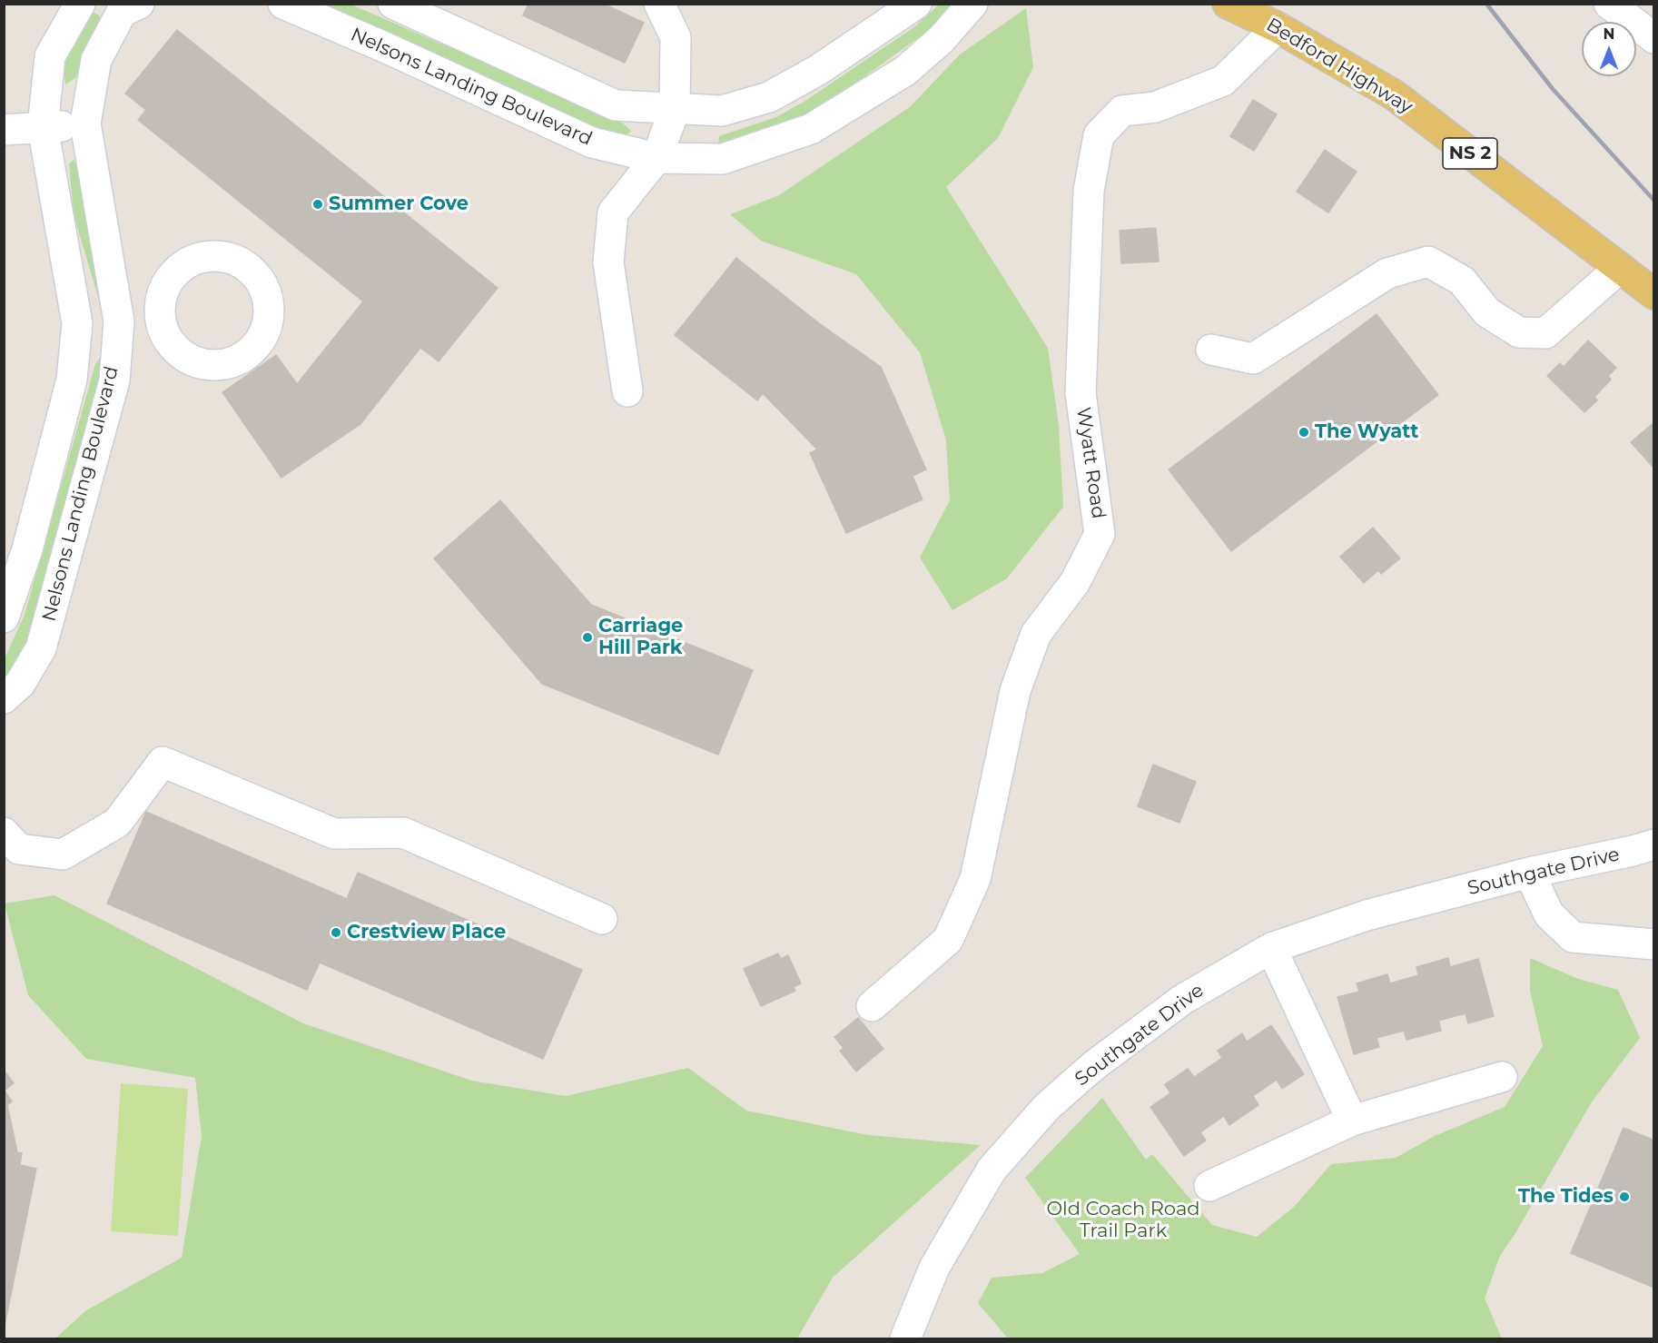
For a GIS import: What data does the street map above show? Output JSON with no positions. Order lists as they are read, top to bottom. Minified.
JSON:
{"streets":{"main road":["Bedford Highway","NS 2"],"street":["Nelsons Landing Boulevard","Wyatt Road","Southgate Drive"]},"crossings":[["Bedford Highway","Wyatt Road"]],"parks":["Old Coach Road Trail Park"],"places":["Summer Cove","The Wyatt","Carriage Hill Park","Crestview Place","The Tides"],"north":"top"}
